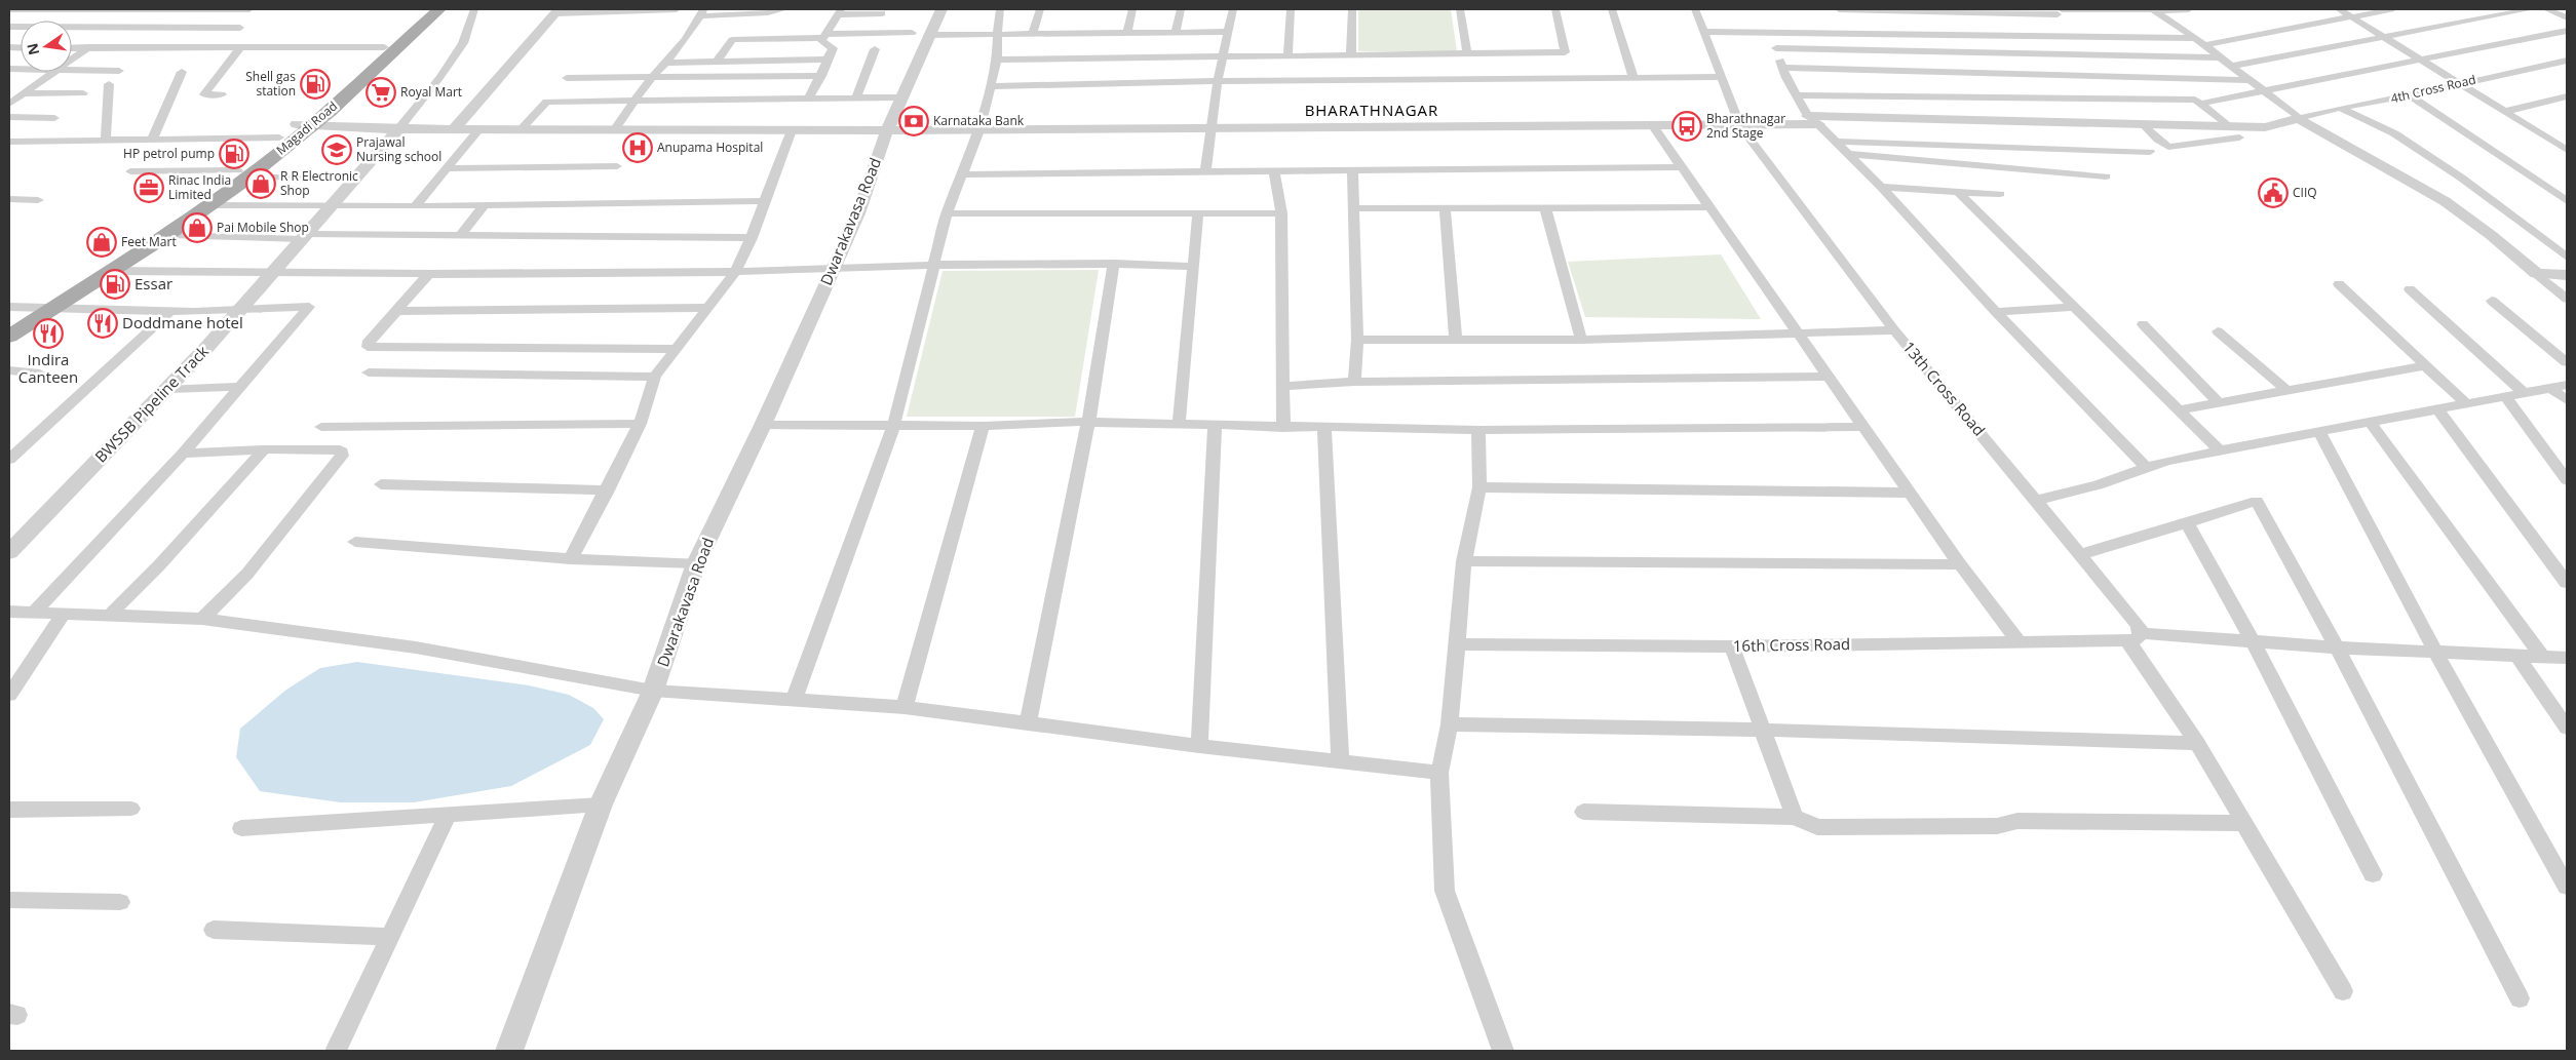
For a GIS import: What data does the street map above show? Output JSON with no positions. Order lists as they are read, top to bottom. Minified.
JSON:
{"streets":{"main road":["Magadi Road"],"street":["4th Cross Road","Dwarakavasa Road","13th Cross Road","BWSSB Pipeline Track","16th Cross Road"]},"crossings":[["13th Cross Road","16th Cross Road"]],"districts":["BHARATHNAGAR"],"places":{"fuel station":["Shell gas station","HP petrol pump","Essar"],"supermarket":["Royal Mart"],"bank":["Karnataka Bank"],"bus stop":["Bharathnagar 2nd Stage"],"hospital":["Anupama Hospital"],"school or university":["Prajawal Nursing school"],"shop":["R R Electronic Shop","Pai Mobile Shop","Feet Mart"],"office":["Rinac India Limited"],"public building":["CIIQ"],"restaurant":["Doddmane hotel","Indira Canteen"]},"north":"left"}
